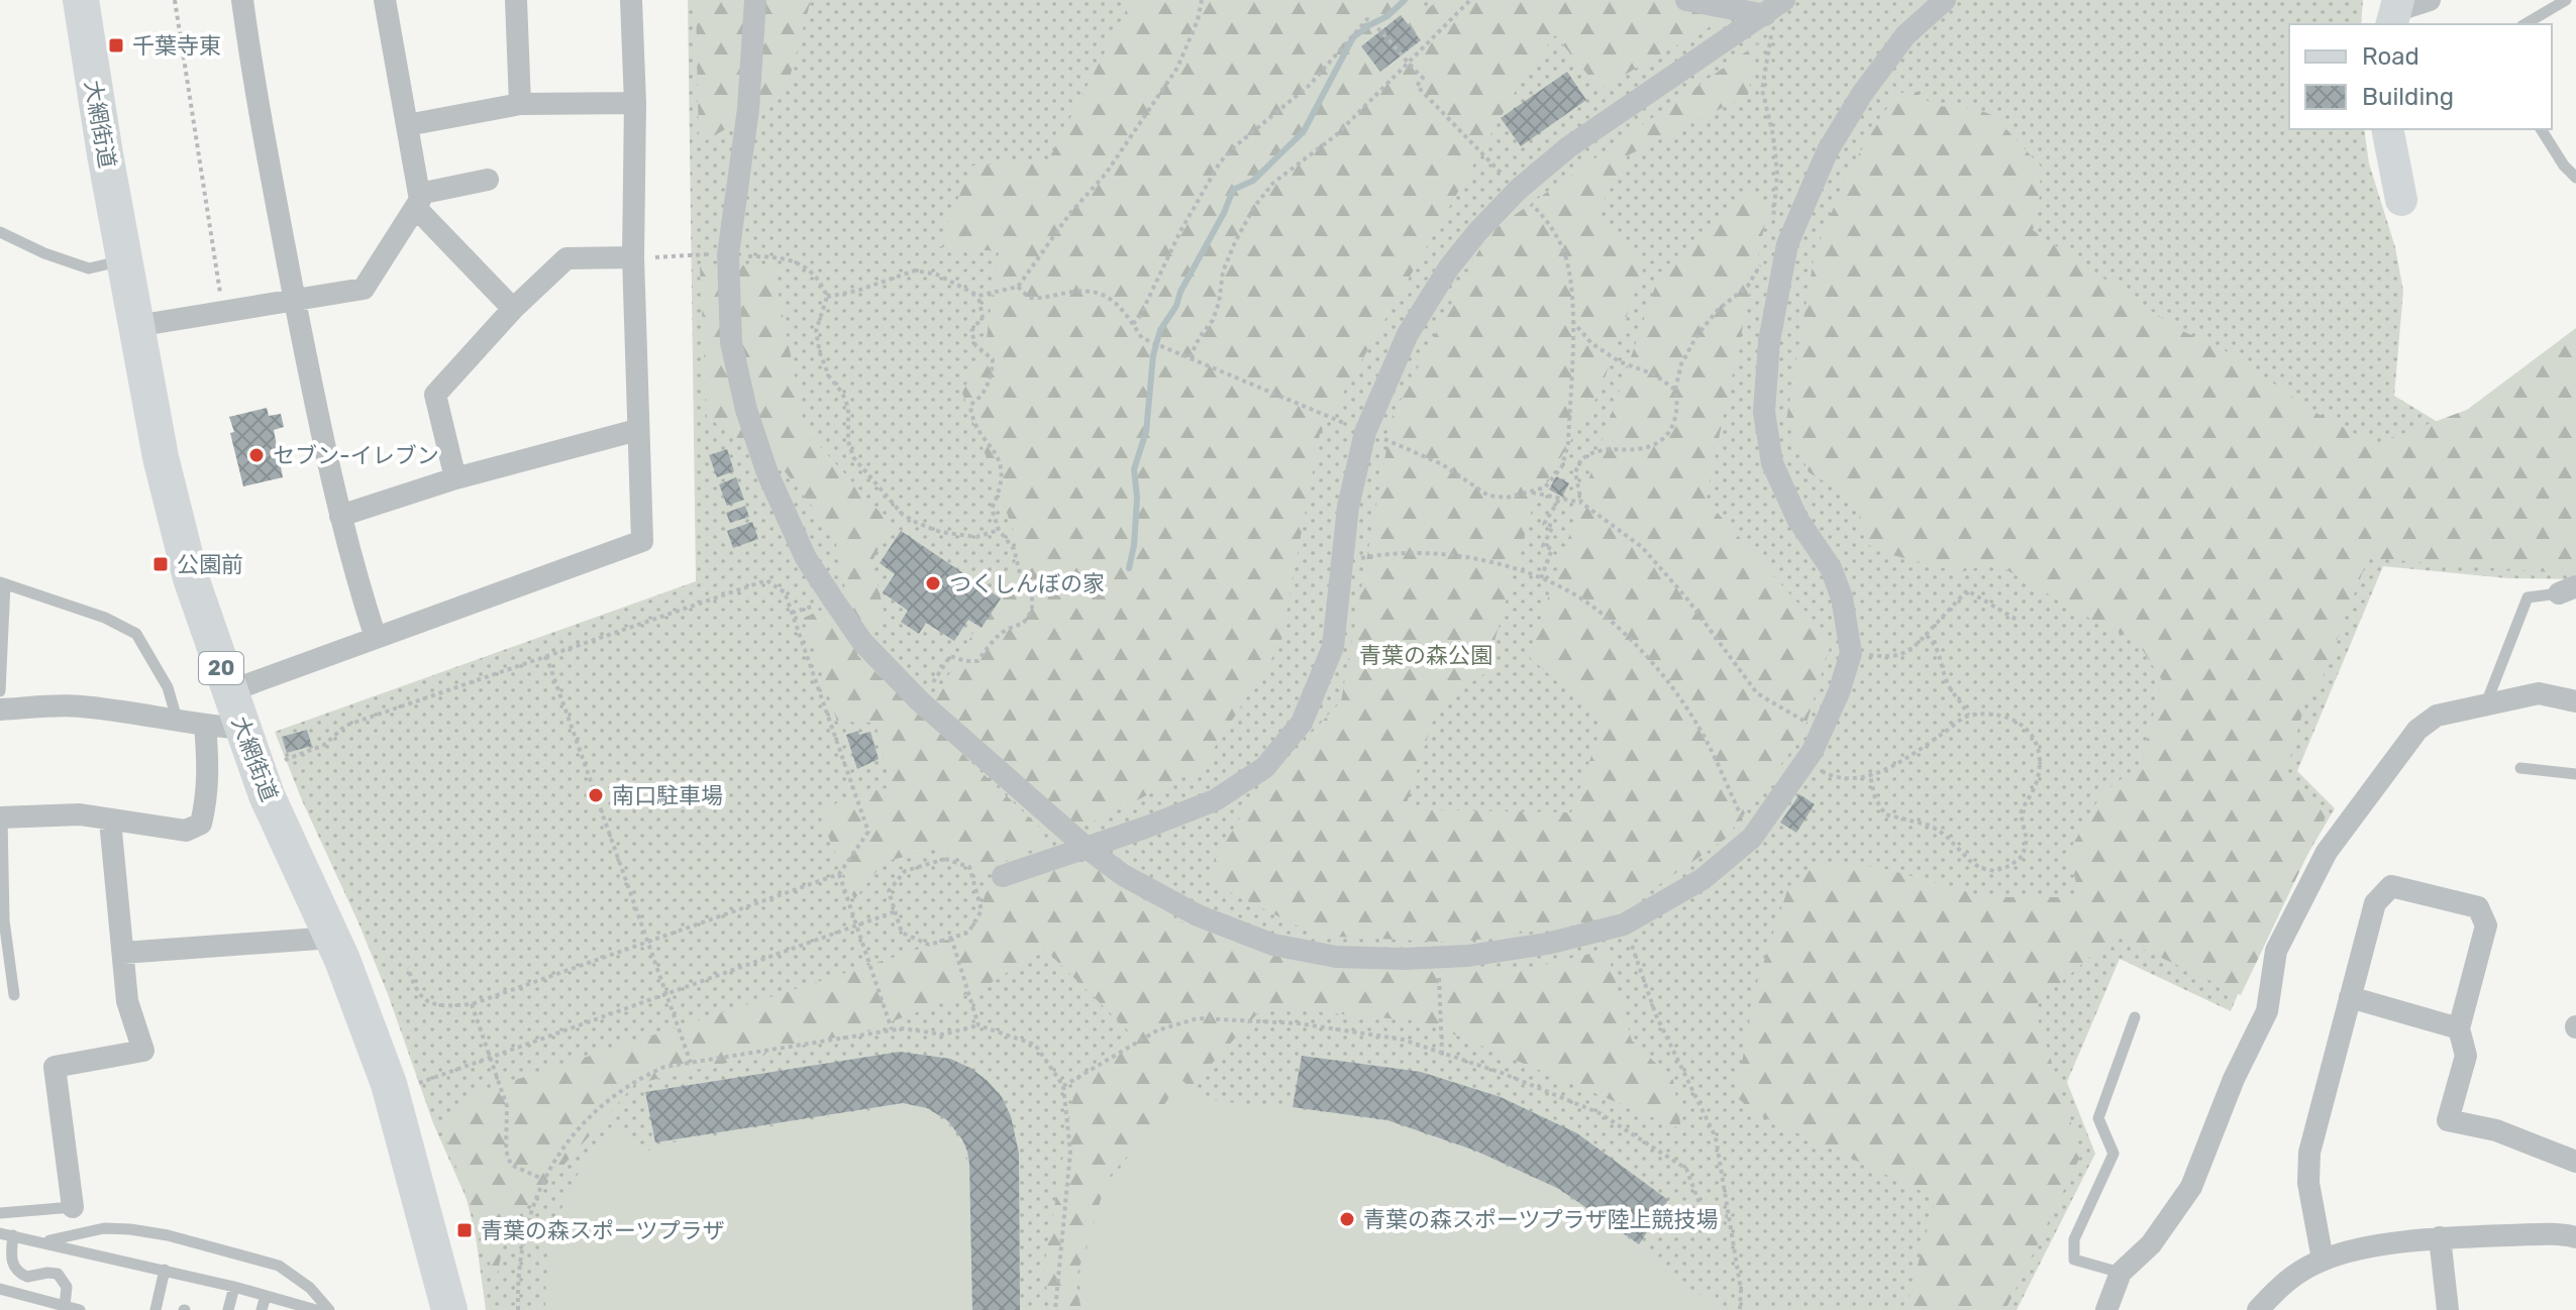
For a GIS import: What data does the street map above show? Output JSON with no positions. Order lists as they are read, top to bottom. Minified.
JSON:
{"streets":{"main road":["大網街道","20"]},"parks":["青葉の森公園"],"places":{"transit":["千葉寺東","公園前","青葉の森スポーツプラザ"],"other":["セブン-イレブン","つくしんぼの家","南口駐車場","青葉の森スポーツプラザ陸上競技場"]},"legend":["Road","Building"]}
